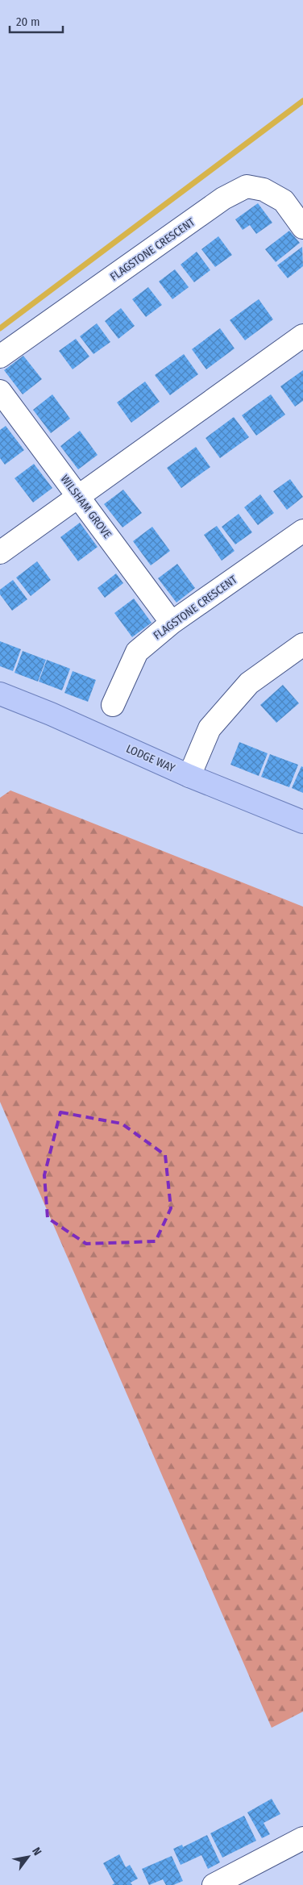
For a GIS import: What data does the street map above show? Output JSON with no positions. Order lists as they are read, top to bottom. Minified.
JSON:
{"streets":{"main road":["LODGE WAY"],"street":["FLAGSTONE CRESCENT","WILSHAM GROVE"]},"crossings":[["FLAGSTONE CRESCENT","WILSHAM GROVE"]],"scale_bar":"20 m","north":"top right"}
